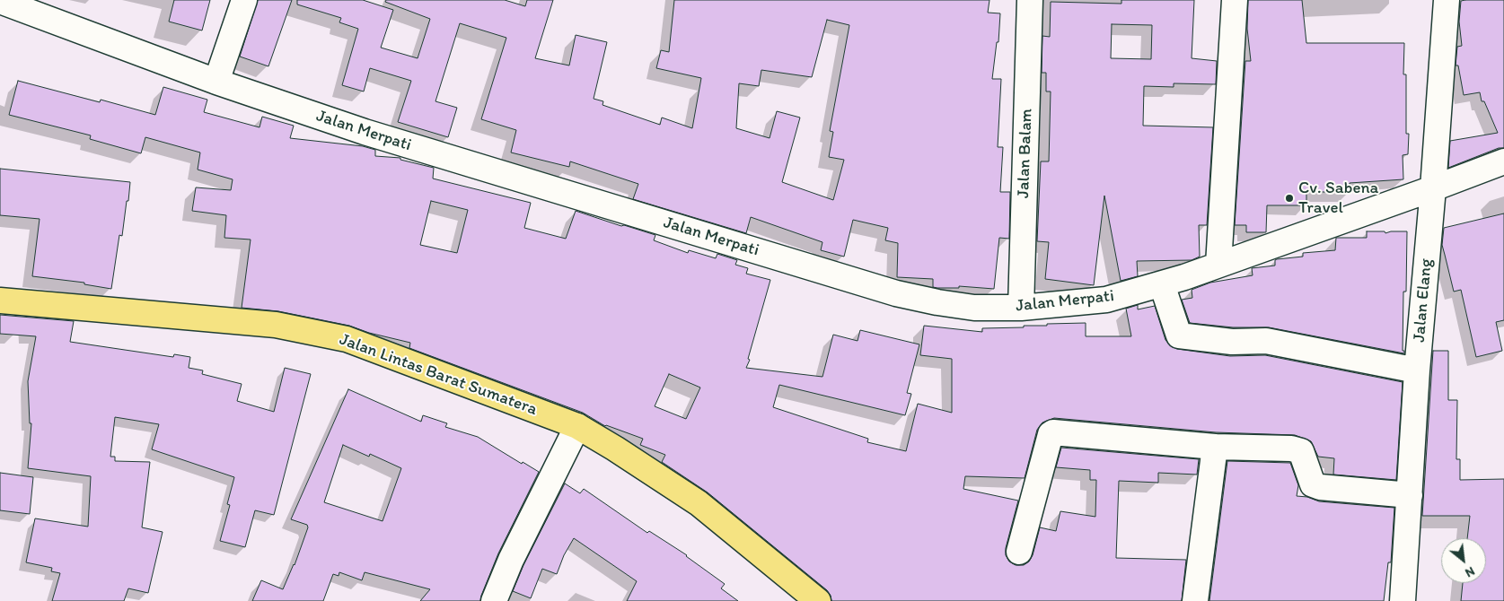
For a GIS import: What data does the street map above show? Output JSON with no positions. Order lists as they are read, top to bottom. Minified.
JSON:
{"streets":{"highway":["Jalan Lintas Barat Sumatera"],"street":["Jalan Merpati","Jalan Balam","Jalan Elang"]},"crossings":[["Jalan Merpati","Jalan Balam"],["Jalan Merpati","Jalan Elang"]],"places":["Cv. Sabena Travel"],"north":"bottom right"}
